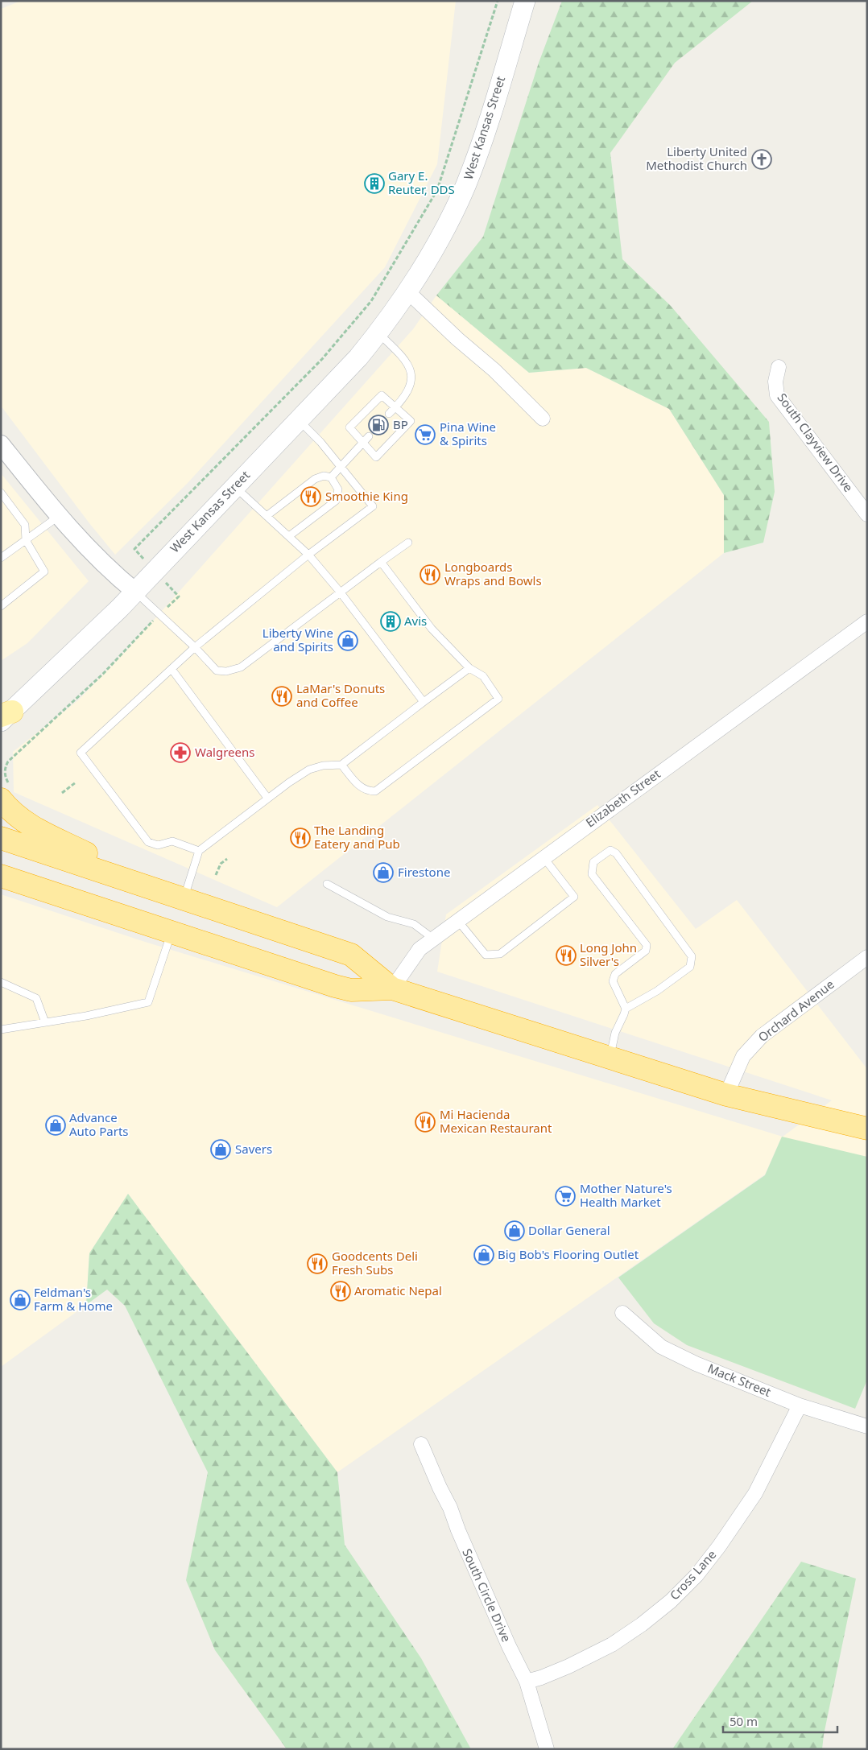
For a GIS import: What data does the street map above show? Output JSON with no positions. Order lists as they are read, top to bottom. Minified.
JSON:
{"streets":{"main road":["West Kansas Street"],"street":["South Clayview Drive","Elizabeth Street","Orchard Avenue","Mack Street","Cross Lane","South Circle Drive"]},"crossings":[["Mack Street","Cross Lane"],["Cross Lane","South Circle Drive"]],"places":{"church":["Liberty United Methodist Church"],"building":["Gary E. Reuter, DDS","Avis"],"fuel station":["BP"],"supermarket":["Pina Wine & Spirits","Mother Nature's Health Market"],"restaurant":["Smoothie King","Longboards Wraps and Bowls","LaMar's Donuts and Coffee","The Landing Eatery and Pub","Long John Silver's","Mi Hacienda Mexican Restaurant","Goodcents Deli Fresh Subs","Aromatic Nepal"],"shop":["Liberty Wine and Spirits","Firestone","Advance Auto Parts","Savers","Dollar General","Big Bob's Flooring Outlet","Feldman's Farm & Home"],"pharmacy":["Walgreens"]},"scale_bar":"50 m"}
